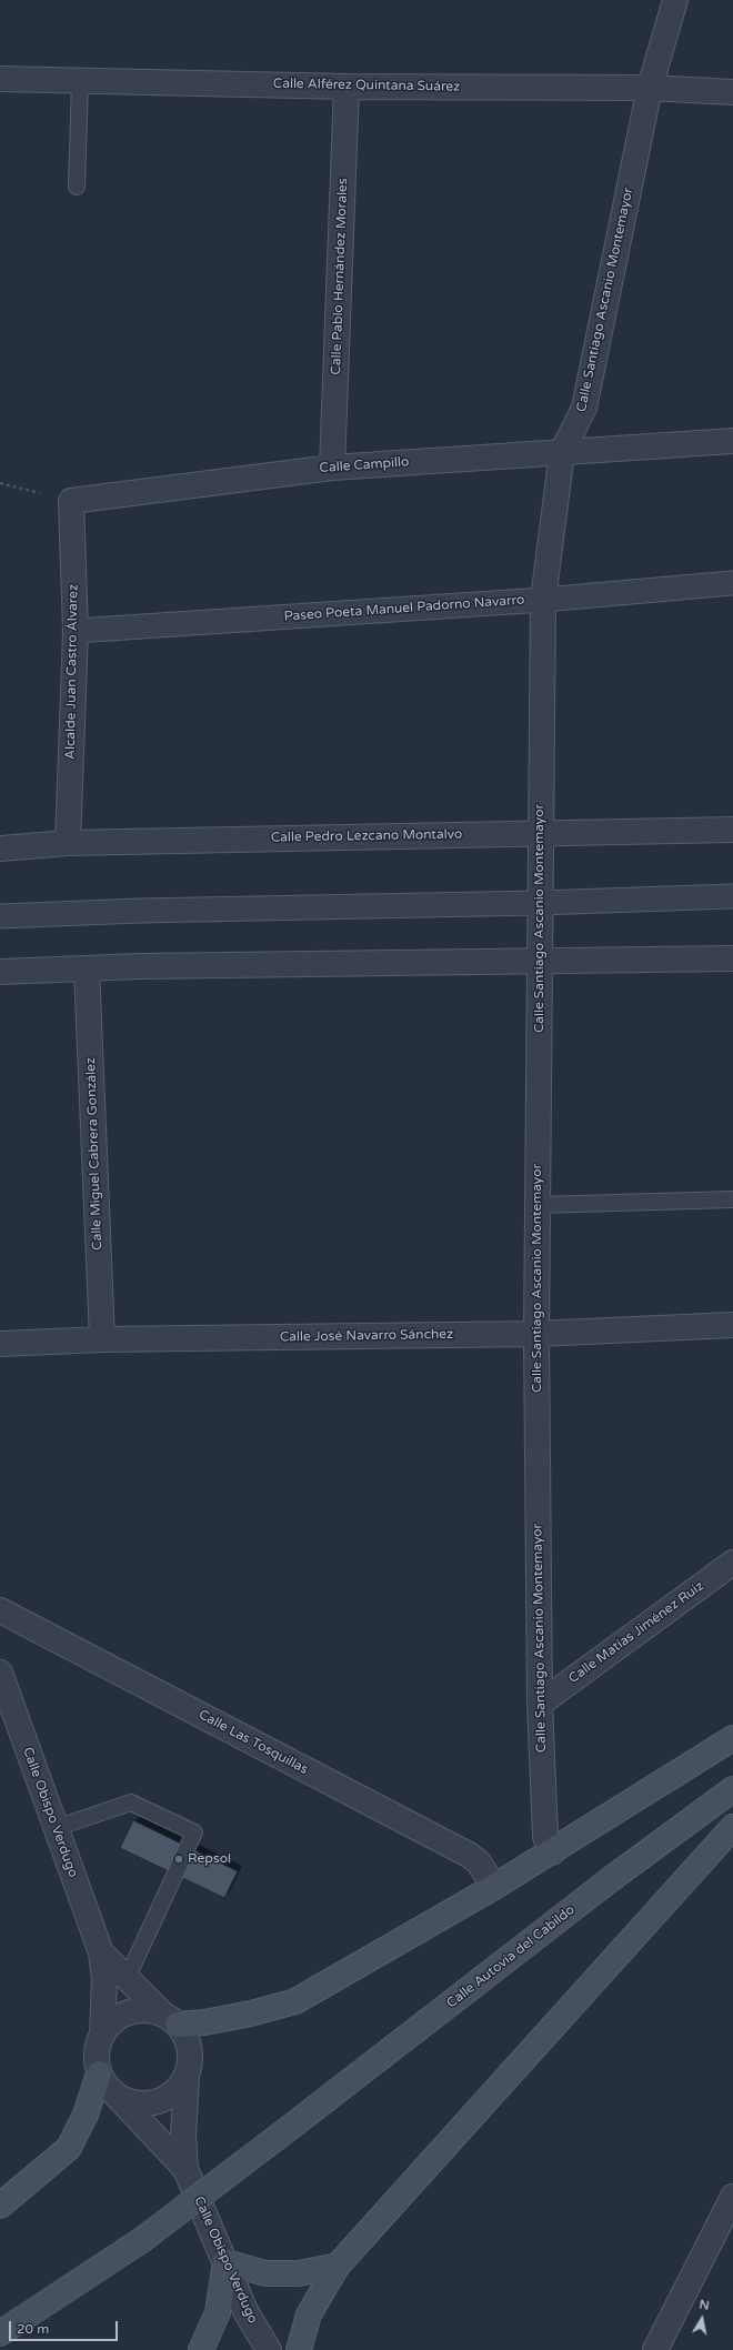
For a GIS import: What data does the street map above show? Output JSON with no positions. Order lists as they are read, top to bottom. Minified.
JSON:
{"streets":{"main road":["Calle Autovía del Cabildo"],"street":["Calle Alférez Quintana Suárez","Calle Pablo Hernández Morales","Calle Santiago Ascanio Montemayor","Calle Campillo","Paseo Poeta Manuel Padorno Navarro","Alcalde Juan Castro Álvarez","Calle Pedro Lezcano Montalvo","Calle Miguel Cabrera González","Calle José Navarro Sánchez","Calle Matías Jiménez Ruiz","Calle Las Tosquillas","Calle Obispo Verdugo"]},"crossings":[["Calle Alférez Quintana Suárez","Calle Pablo Hernández Morales"],["Calle Alférez Quintana Suárez","Calle Santiago Ascanio Montemayor"],["Calle Pablo Hernández Morales","Calle Campillo"],["Calle Santiago Ascanio Montemayor","Calle Campillo"],["Calle Santiago Ascanio Montemayor","Paseo Poeta Manuel Padorno Navarro"],["Calle Santiago Ascanio Montemayor","Calle Pedro Lezcano Montalvo"],["Calle Santiago Ascanio Montemayor","Calle José Navarro Sánchez"],["Calle Santiago Ascanio Montemayor","Calle Matías Jiménez Ruiz"],["Calle Campillo","Alcalde Juan Castro Álvarez"],["Paseo Poeta Manuel Padorno Navarro","Alcalde Juan Castro Álvarez"],["Alcalde Juan Castro Álvarez","Calle Pedro Lezcano Montalvo"],["Calle Miguel Cabrera González","Calle José Navarro Sánchez"]],"places":["Repsol"],"scale_bar":"20 m","north":"top"}
